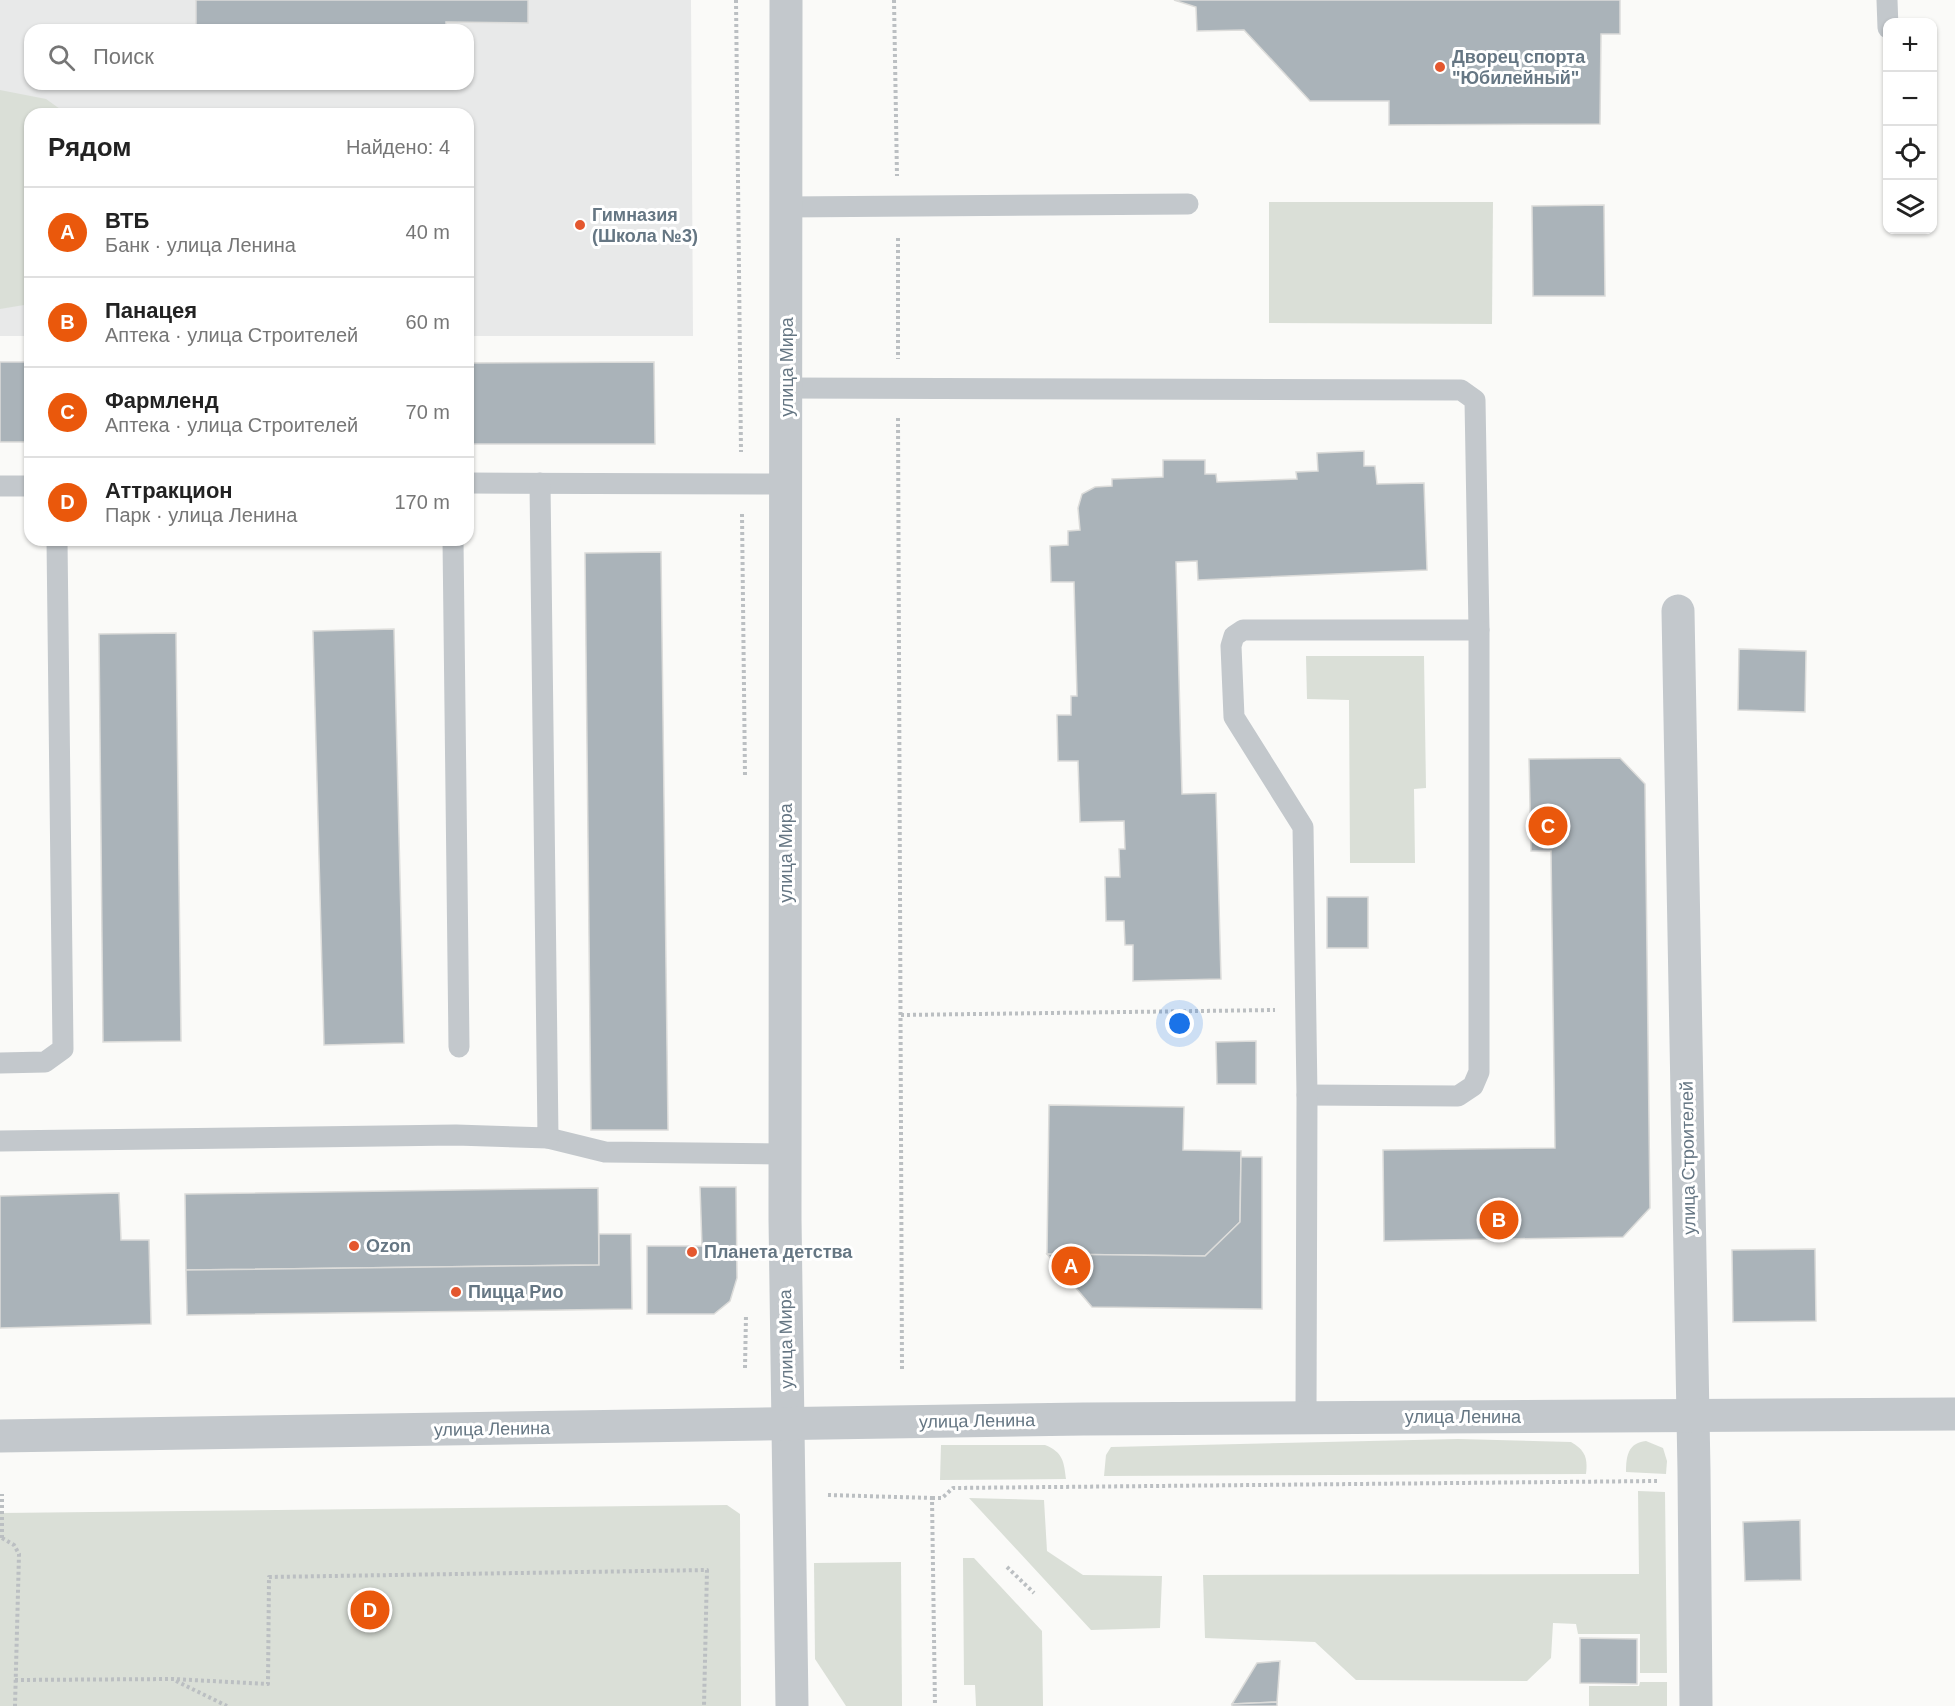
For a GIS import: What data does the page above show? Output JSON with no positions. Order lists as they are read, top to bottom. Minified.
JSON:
{"streets":{"street":["улица Мира","улица Строителей","улица Ленина"]},"crossings":[["улица Мира","улица Ленина"],["улица Строителей","улица Ленина"]],"places":["Дворец спорта \"Юбилейный\"","Гимназия (Школа №3)","Ozon","Планета детства","Пицца Рио"],"page":{"map_buttons":["+","−"],"search":"Поиск","heading":["Рядом","Найдено: 4"],"list":[{"mark":"A","name":"ВТБ","note":"Банк · улица Ленина","value":"40 m"},{"mark":"B","name":"Панацея","note":"Аптека · улица Строителей","value":"60 m"},{"mark":"C","name":"Фармленд","note":"Аптека · улица Строителей","value":"70 m"},{"mark":"D","name":"Аттракцион","note":"Парк · улица Ленина","value":"170 m"}],"pins":["C","B","A","D"]}}
